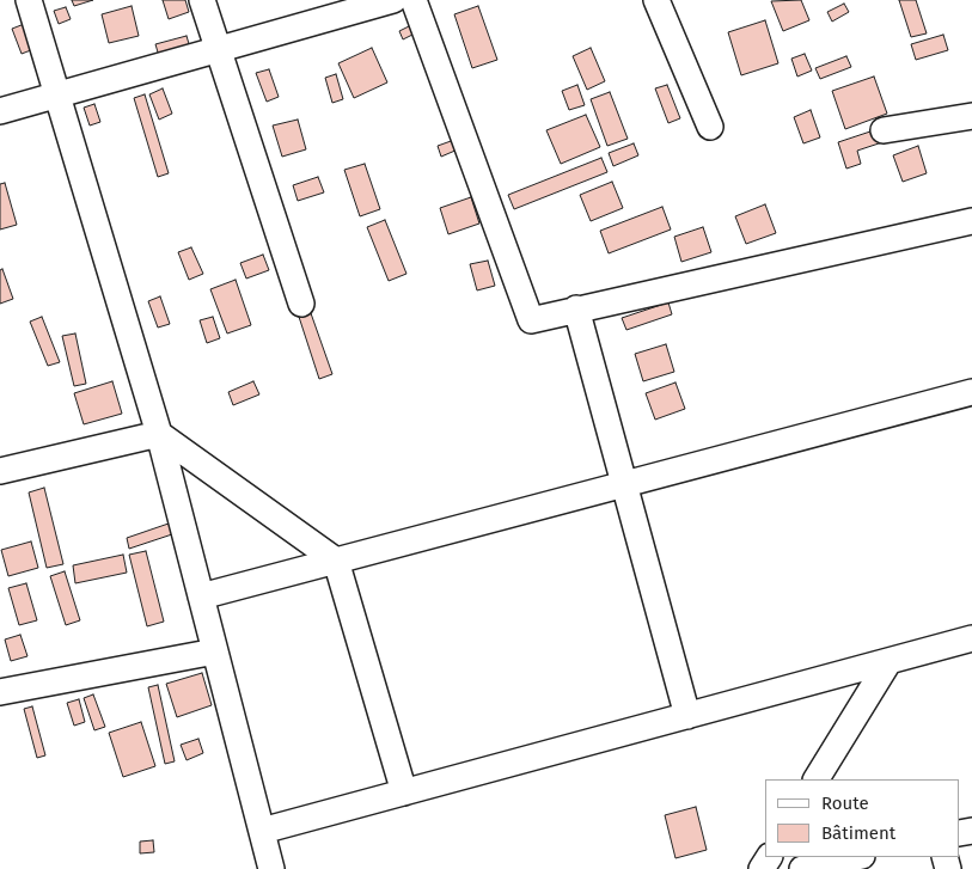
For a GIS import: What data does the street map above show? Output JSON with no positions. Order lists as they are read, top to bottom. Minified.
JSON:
{"legend":["Route","Bâtiment"]}
